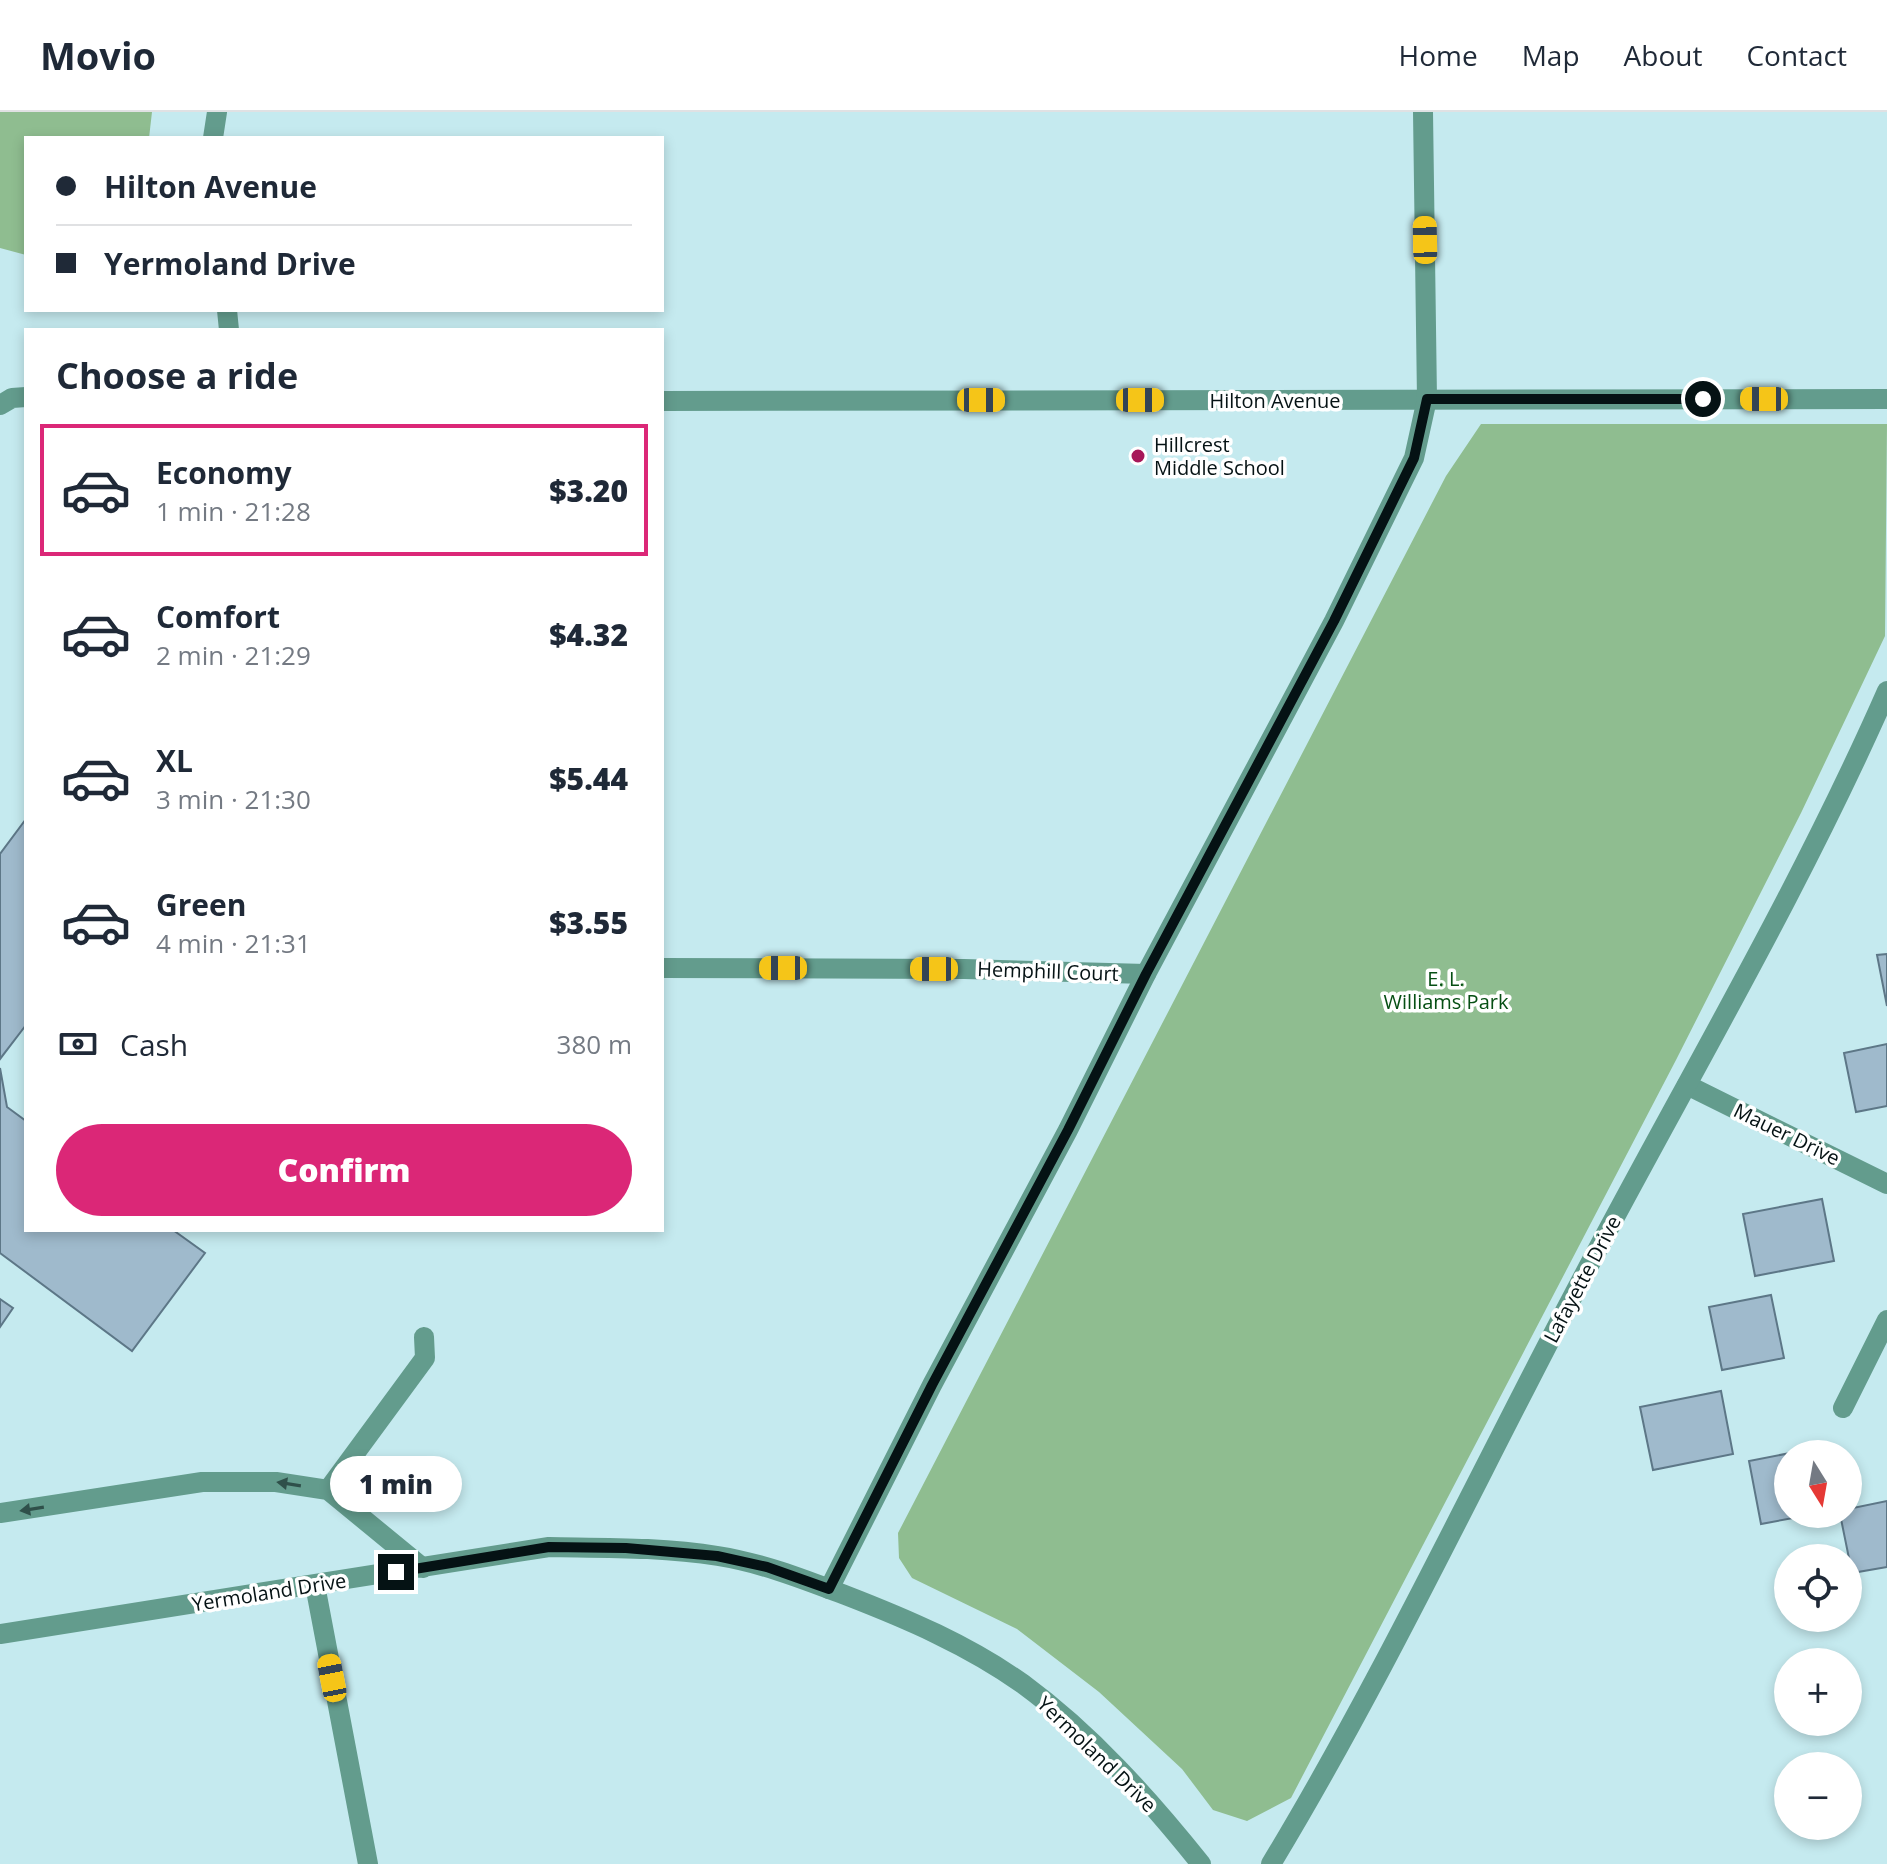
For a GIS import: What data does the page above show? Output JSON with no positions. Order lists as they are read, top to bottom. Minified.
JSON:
{"streets":{"street":["Hilton Avenue","Hemphill Court","Mauer Drive","Lafayette Drive","Yermoland Drive"]},"crossings":[["Mauer Drive","Lafayette Drive"]],"parks":["E. L. Williams Park"],"places":["Hillcrest Middle School"],"north":"bottom","page":{"header":"Movio","nav":["Home","Map","About","Contact"],"banner":["Hilton Avenue","Yermoland Drive"],"heading":"Choose a ride","list":[{"name":"Economy","note":"1 min · 21:28","value":"$3.20"},{"name":"Comfort","note":"2 min · 21:29","value":"$4.32"},{"name":"XL","note":"3 min · 21:30","value":"$5.44"},{"name":"Green","note":"4 min · 21:31","value":"$3.55"}],"pay":["Cash","380 m"],"buttons":"Confirm","map_buttons":["+","−"],"bubble":"1 min"}}
